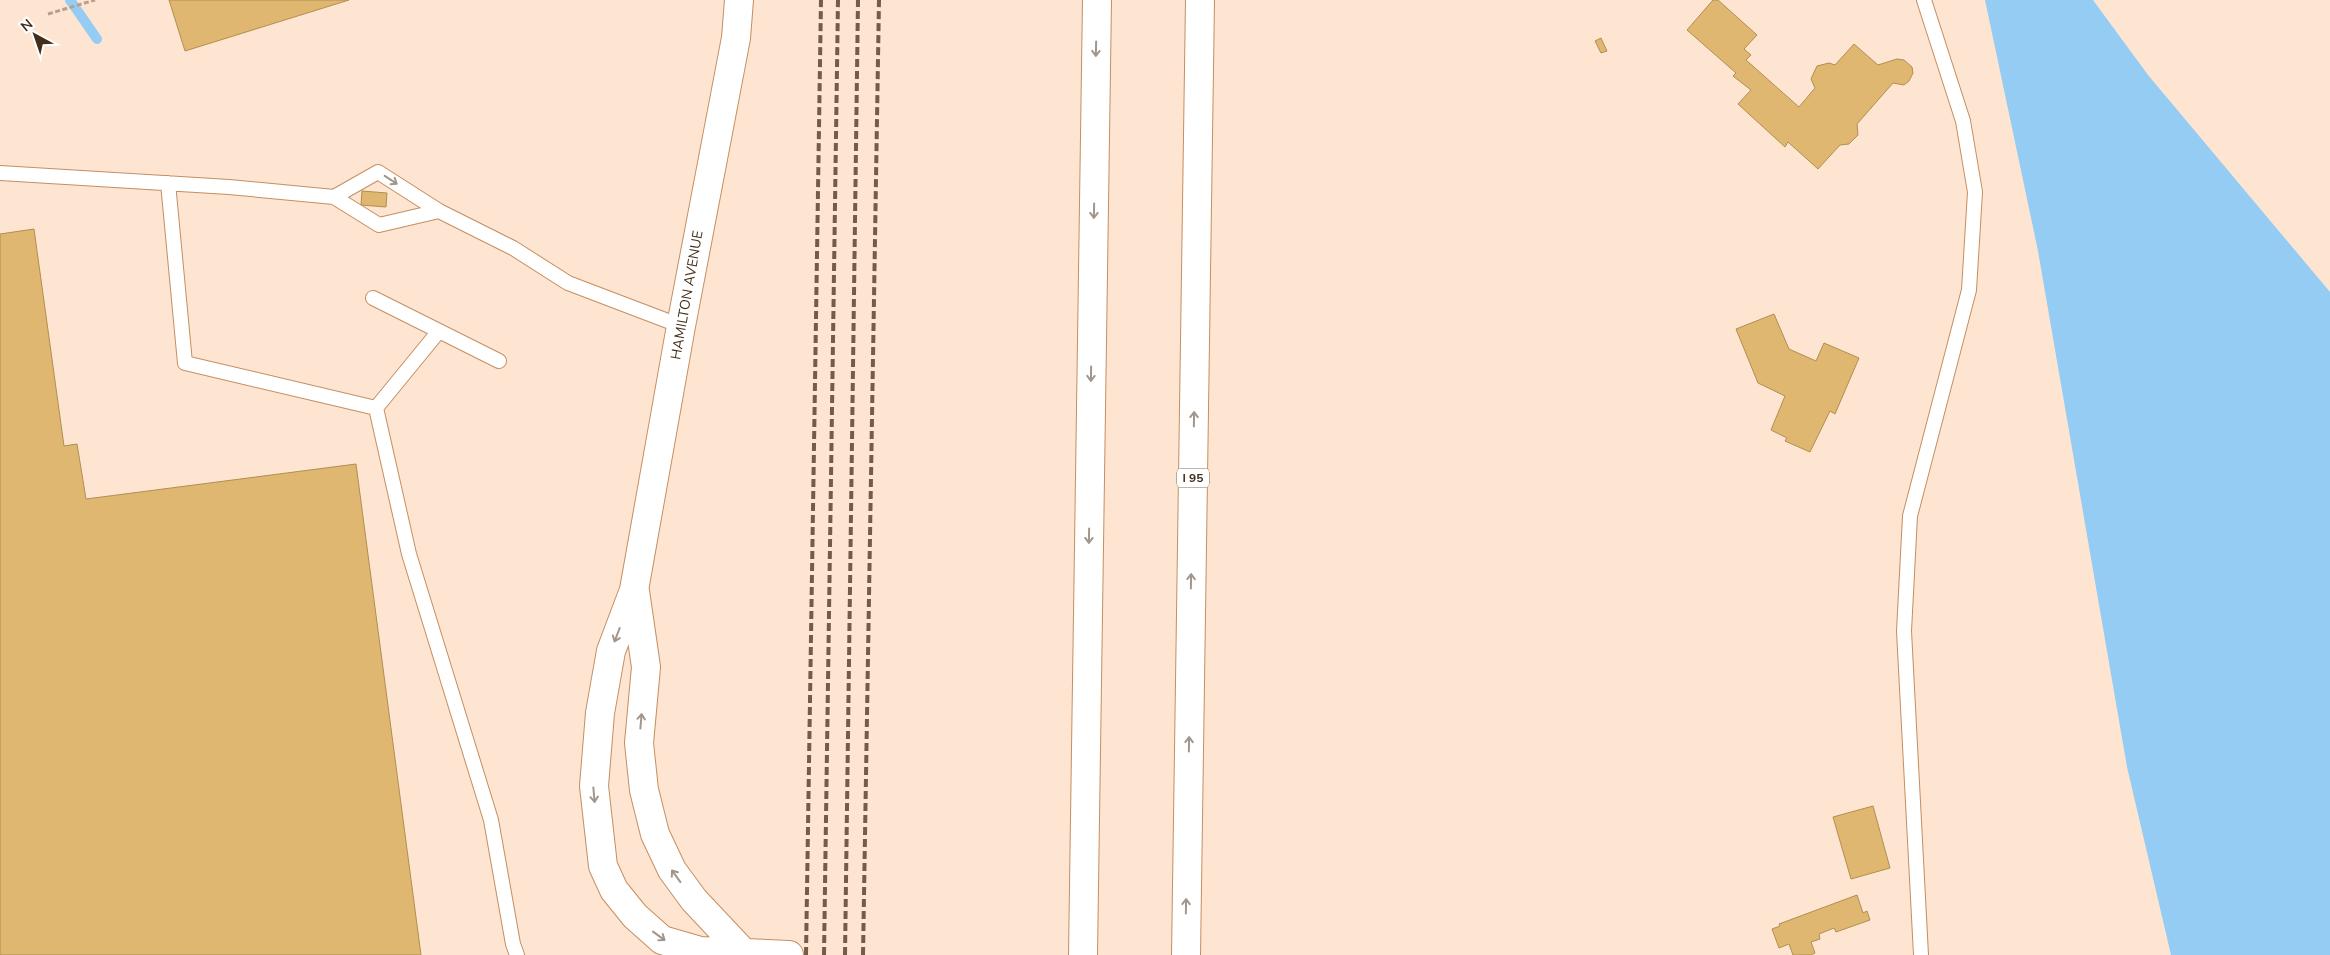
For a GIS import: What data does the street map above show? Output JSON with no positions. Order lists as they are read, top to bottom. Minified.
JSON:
{"streets":{"main road":["HAMILTON AVENUE","I 95"]},"north":"top left"}
